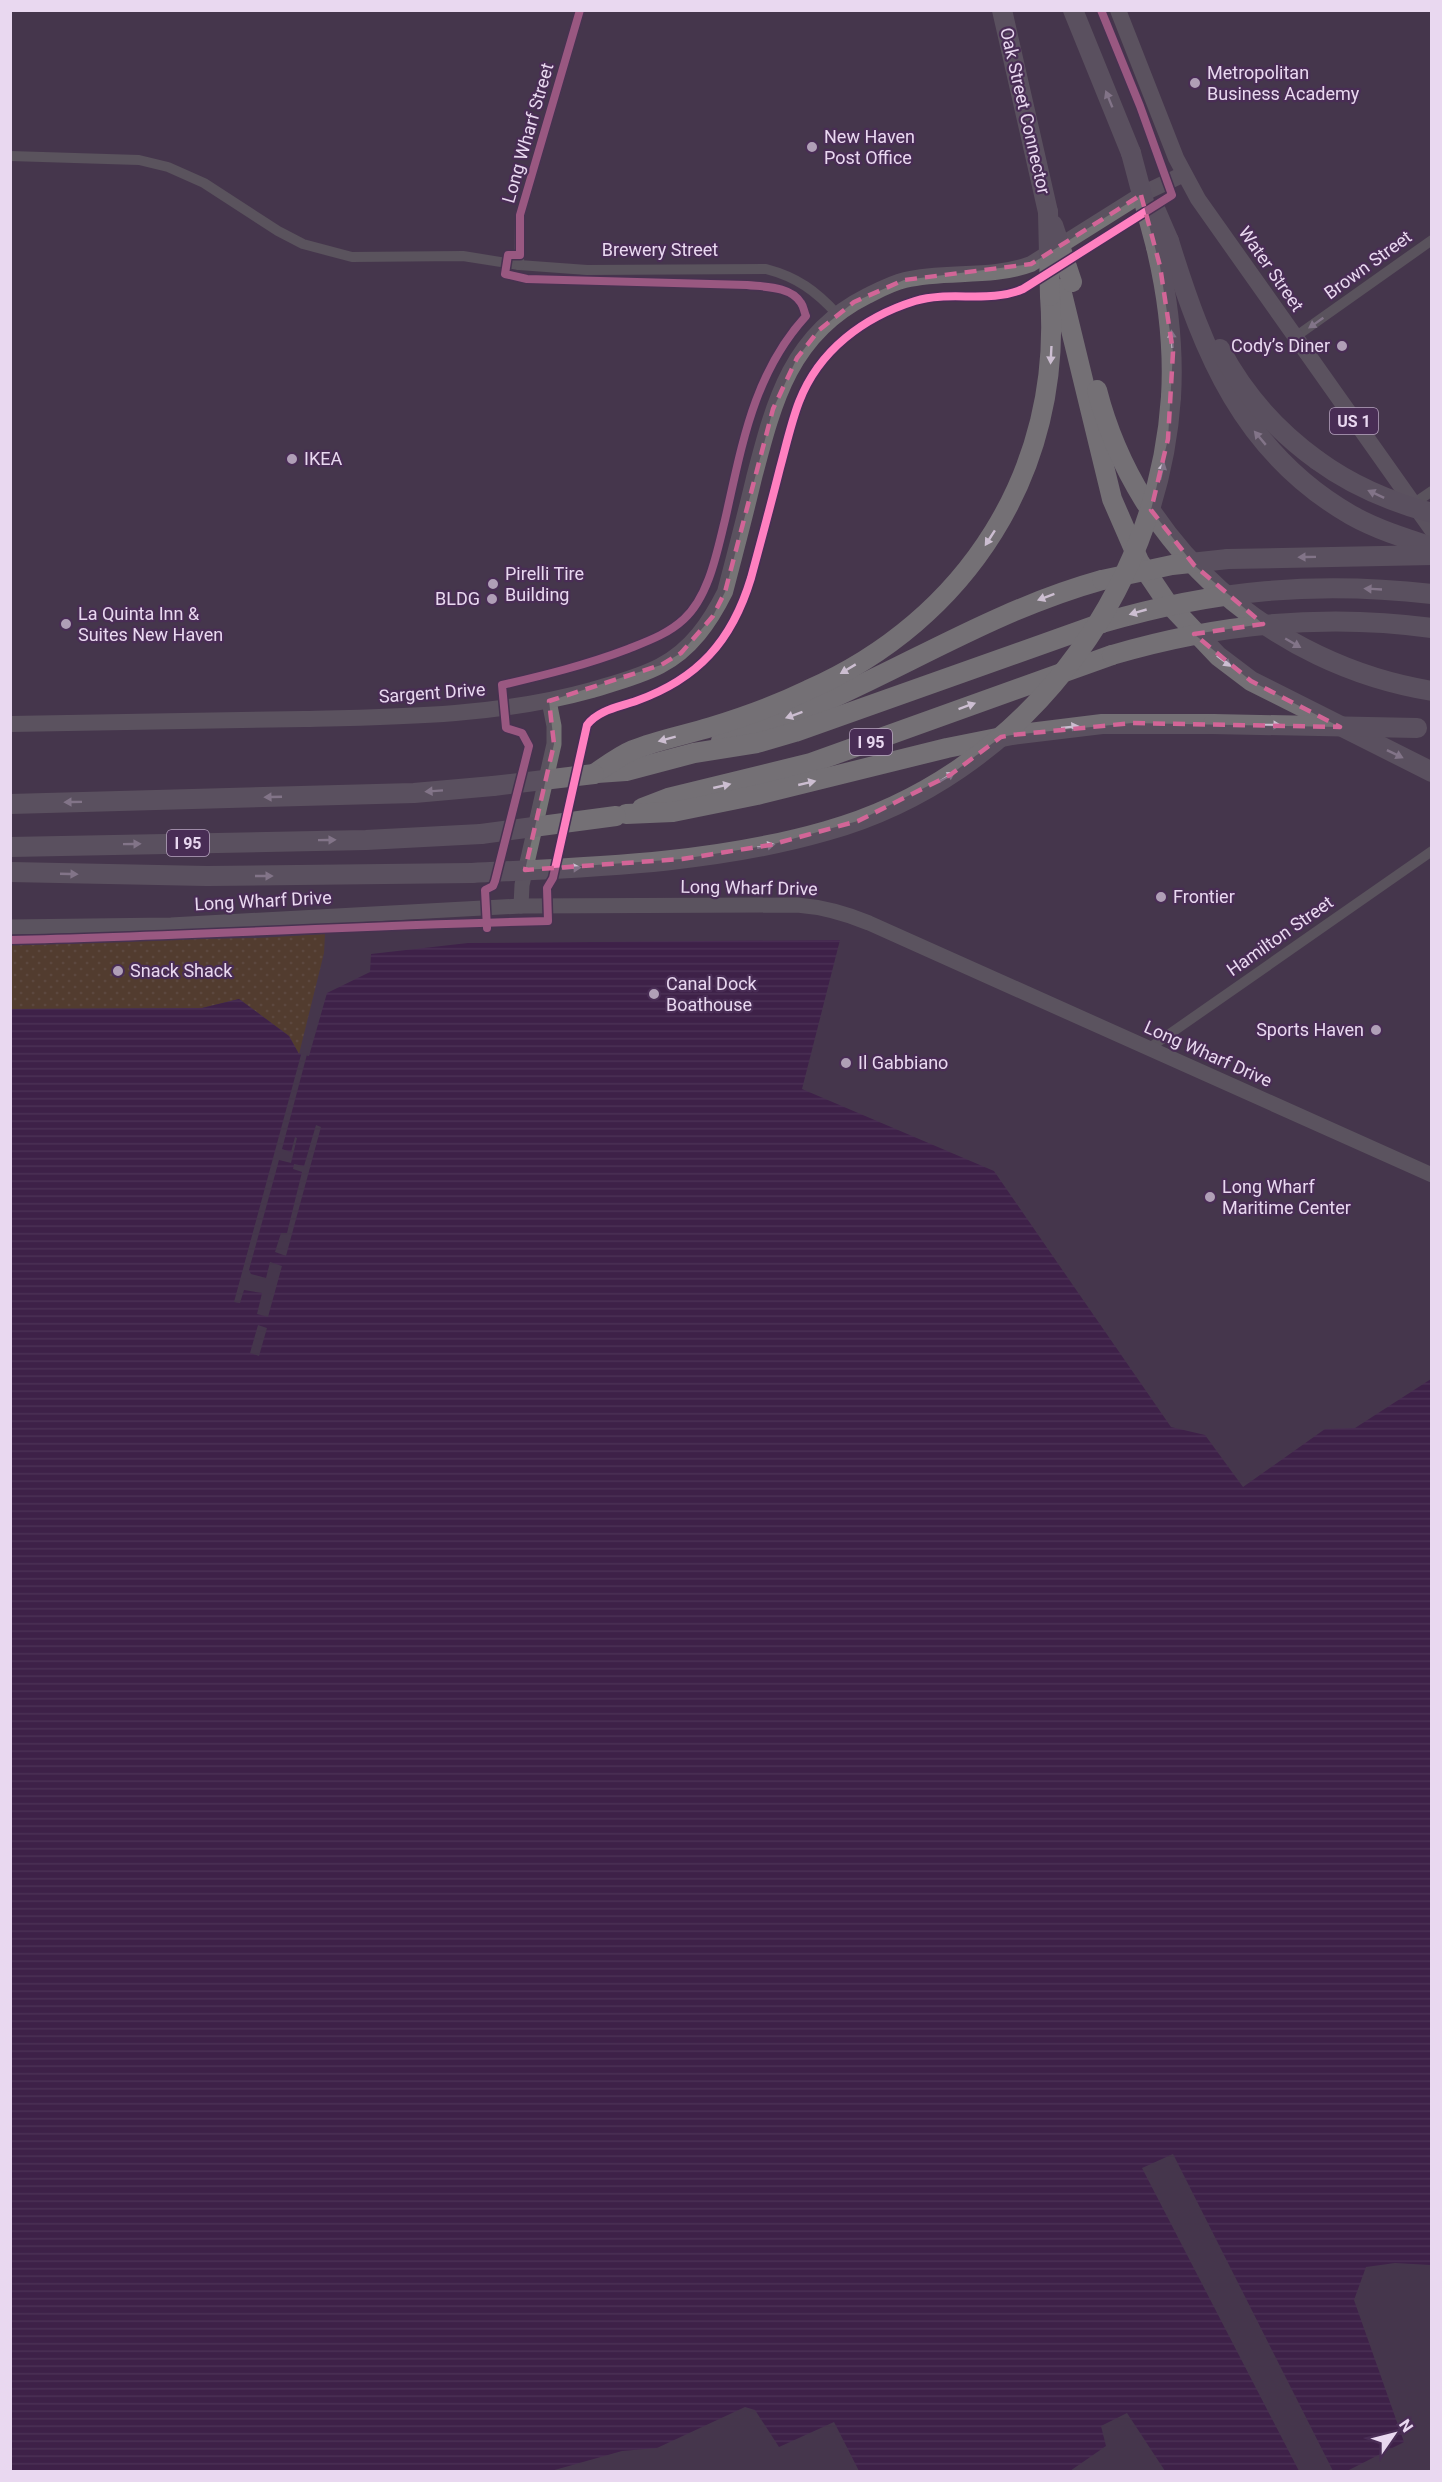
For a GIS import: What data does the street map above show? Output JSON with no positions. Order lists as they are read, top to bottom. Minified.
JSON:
{"streets":{"highway":["Oak Street Connector","I 95"],"main road":["Water Street","US 1","Sargent Drive","Long Wharf Drive"],"street":["Long Wharf Street","Brewery Street","Brown Street","Hamilton Street"]},"crossings":[["Long Wharf Street","Brewery Street"],["Brewery Street","Sargent Drive"],["Brown Street","Water Street"],["Long Wharf Drive","Hamilton Street"]],"one_way":["Brown Street"],"places":["Metropolitan Business Academy","New Haven Post Office","Cody’s Diner","IKEA","Pirelli Tire Building","BLDG","La Quinta Inn & Suites New Haven","Frontier","Snack Shack","Canal Dock Boathouse","Sports Haven","Il Gabbiano","Long Wharf Maritime Center"],"north":"top right"}
